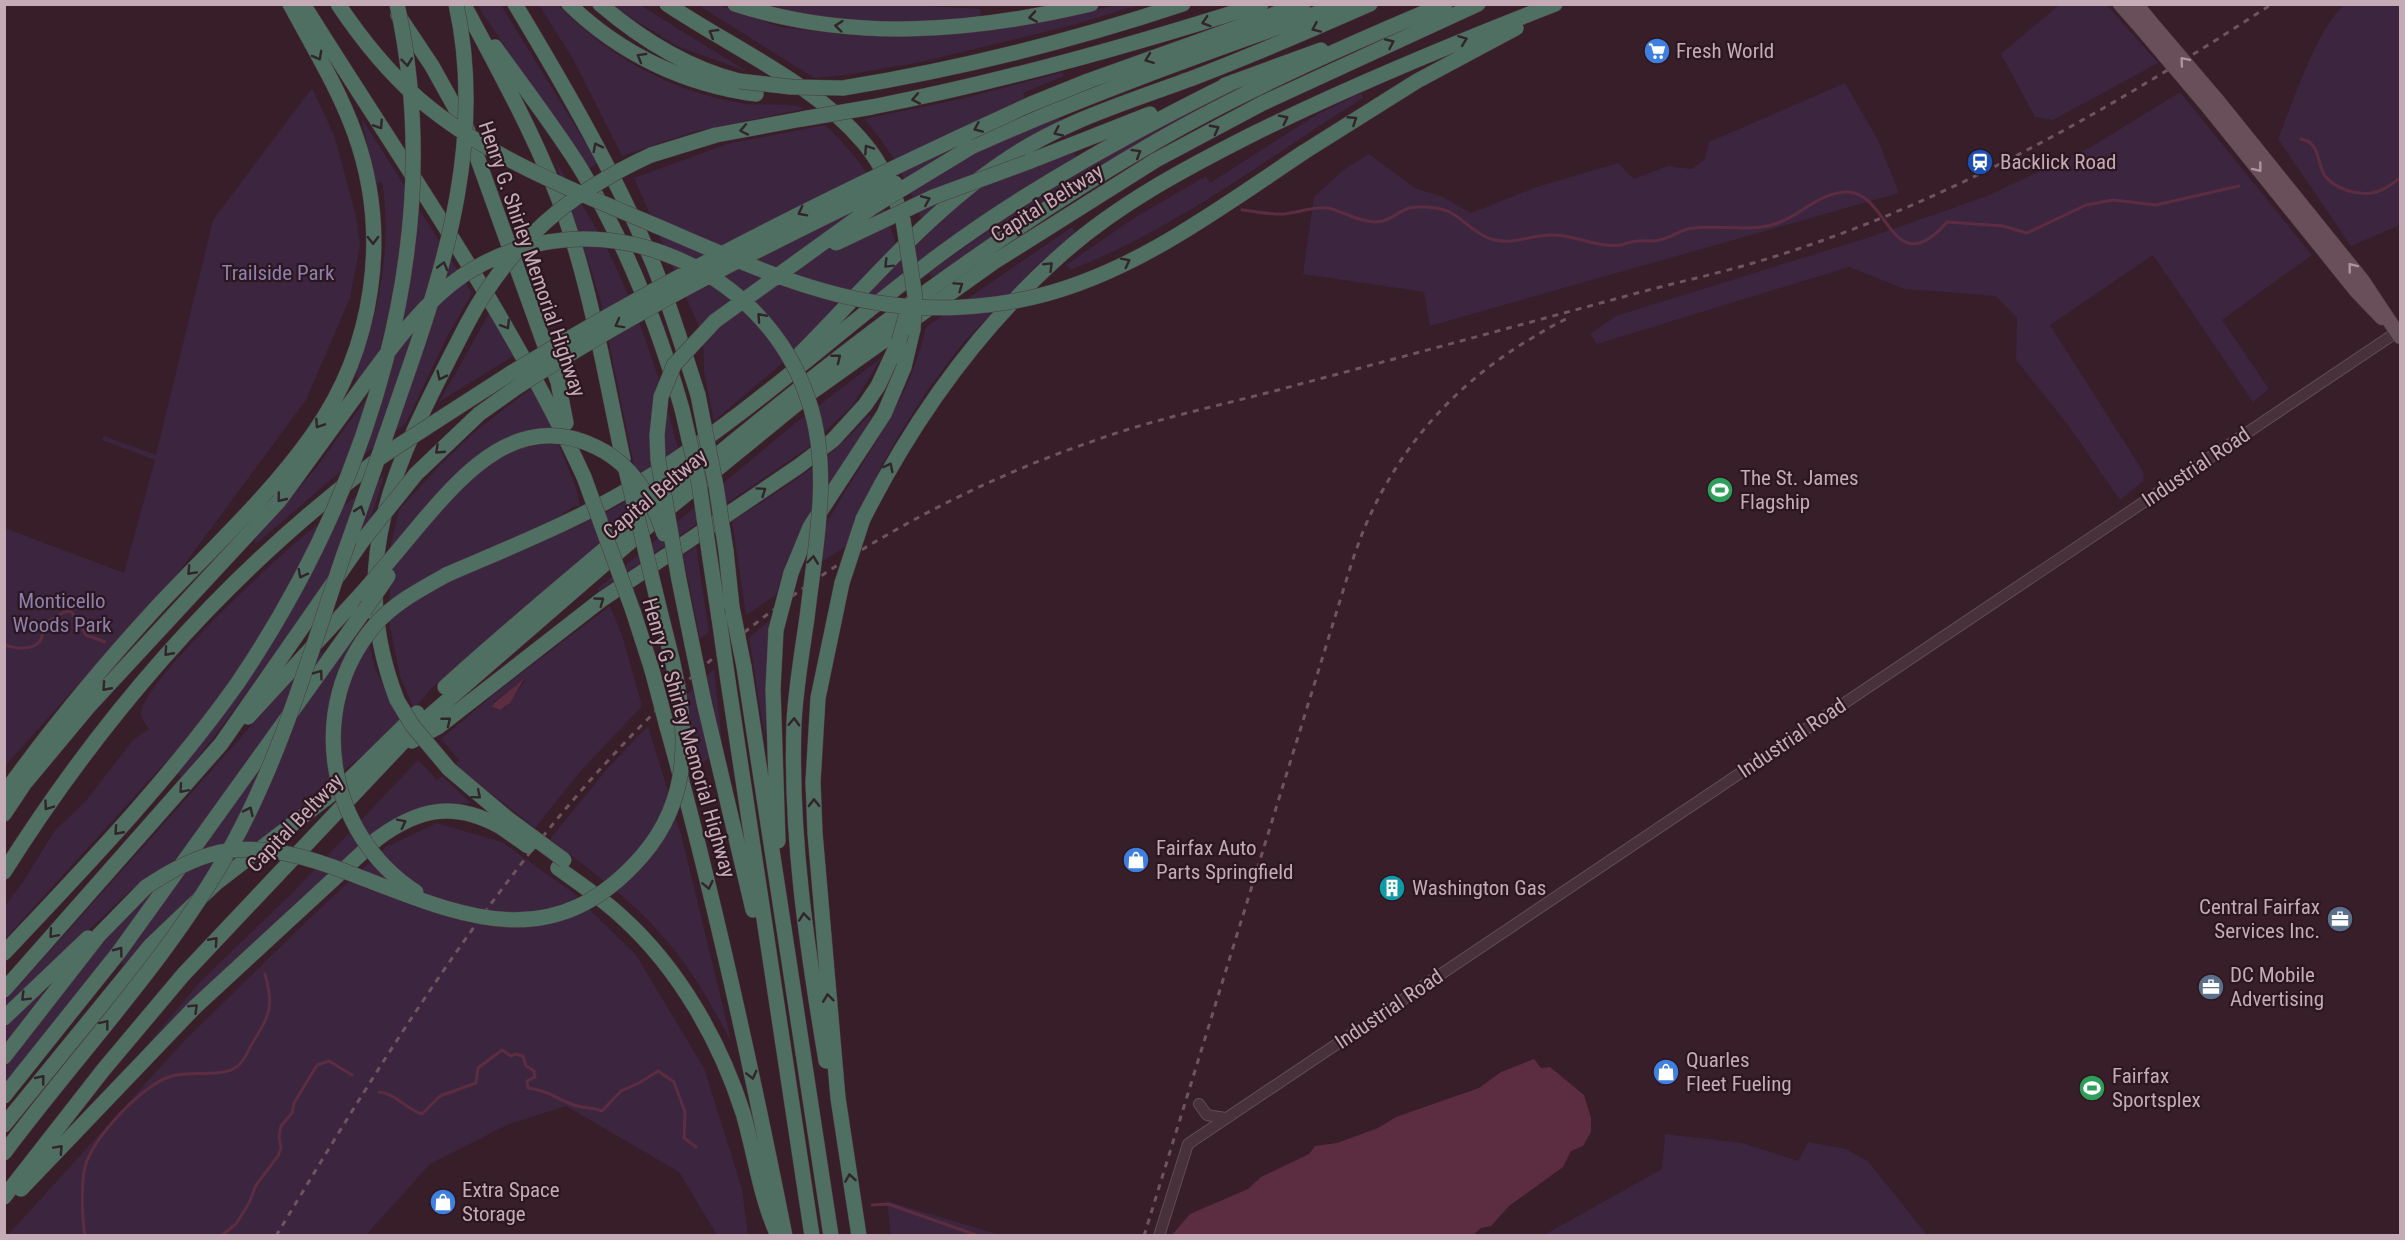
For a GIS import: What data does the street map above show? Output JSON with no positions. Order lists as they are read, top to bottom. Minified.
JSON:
{"streets":{"highway":["Capital Beltway","Henry G. Shirley Memorial Highway"],"street":["Industrial Road"]},"parks":["Trailside Park","Monticello Woods Park"],"places":{"supermarket":["Fresh World"],"station":["Backlick Road"],"sports":["The St. James Flagship","Fairfax Sportsplex"],"shop":["Fairfax Auto Parts Springfield","Quarles Fleet Fueling","Extra Space Storage"],"building":["Washington Gas"],"office":["Central Fairfax Services Inc.","DC Mobile Advertising"]}}
